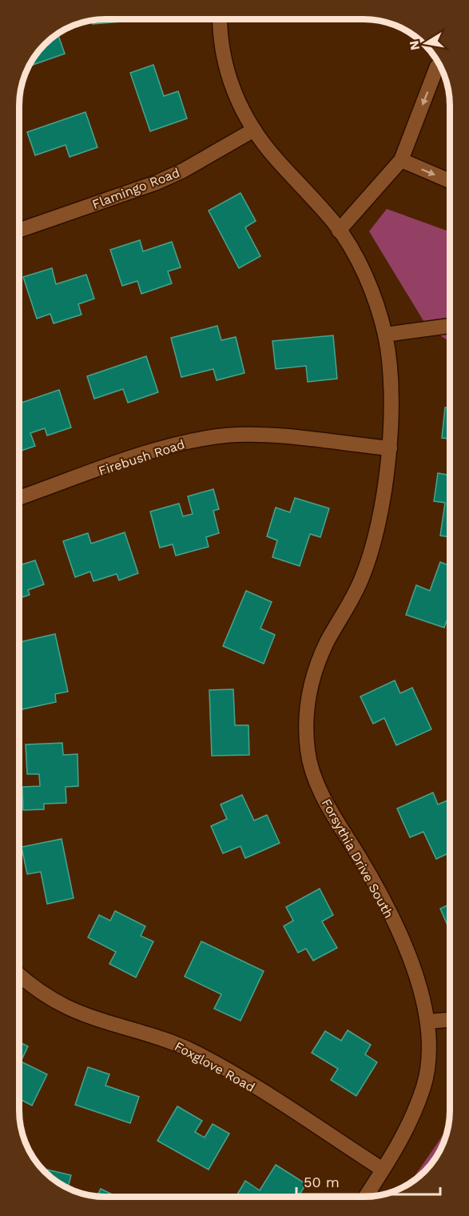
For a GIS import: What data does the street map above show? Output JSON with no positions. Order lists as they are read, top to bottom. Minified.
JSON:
{"streets":{"street":["Flamingo Road","Firebush Road","Forsythia Drive South","Foxglove Road"]},"crossings":[["Flamingo Road","Forsythia Drive South"],["Firebush Road","Forsythia Drive South"],["Forsythia Drive South","Foxglove Road"]],"scale_bar":"50 m","north":"left"}
